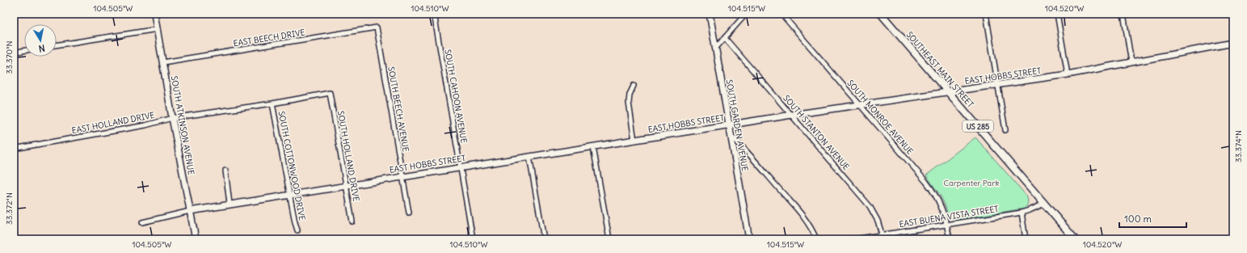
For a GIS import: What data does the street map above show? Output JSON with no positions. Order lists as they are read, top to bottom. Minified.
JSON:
{"streets":{"main road":["SOUTHEAST MAIN STREET","US 285"],"street":["EAST BEECH DRIVE","EAST HOBBS STREET","SOUTH CAHOON AVENUE","SOUTH BEECH AVENUE","SOUTH MONROE AVENUE","EAST HOLLAND DRIVE","SOUTH ATKINSON AVENUE","SOUTH GARDEN AVENUE","SOUTH STANTON AVENUE","SOUTH HOLLAND DRIVE","SOUTH COTTONWOOD DRIVE","EAST BUENA VISTA STREET"]},"crossings":[["EAST BEECH DRIVE","SOUTH BEECH AVENUE"],["EAST BEECH DRIVE","SOUTH ATKINSON AVENUE"],["SOUTHEAST MAIN STREET","EAST HOBBS STREET"],["SOUTHEAST MAIN STREET","EAST BUENA VISTA STREET"],["EAST HOBBS STREET","SOUTH CAHOON AVENUE"],["EAST HOBBS STREET","SOUTH BEECH AVENUE"],["EAST HOBBS STREET","SOUTH MONROE AVENUE"],["EAST HOBBS STREET","SOUTH ATKINSON AVENUE"],["EAST HOBBS STREET","SOUTH GARDEN AVENUE"],["EAST HOBBS STREET","SOUTH STANTON AVENUE"],["EAST HOBBS STREET","SOUTH HOLLAND DRIVE"],["EAST HOBBS STREET","SOUTH COTTONWOOD DRIVE"],["SOUTH MONROE AVENUE","EAST BUENA VISTA STREET"],["EAST HOLLAND DRIVE","SOUTH ATKINSON AVENUE"],["EAST HOLLAND DRIVE","SOUTH HOLLAND DRIVE"],["EAST HOLLAND DRIVE","SOUTH COTTONWOOD DRIVE"],["SOUTH STANTON AVENUE","EAST BUENA VISTA STREET"]],"parks":["Carpenter Park"],"scale_bar":"100 m","north":"bottom","coordinates":["104.505°W","104.510°W","104.515°W","104.520°W","33.370°N","33.374°N","33.372°N"]}
